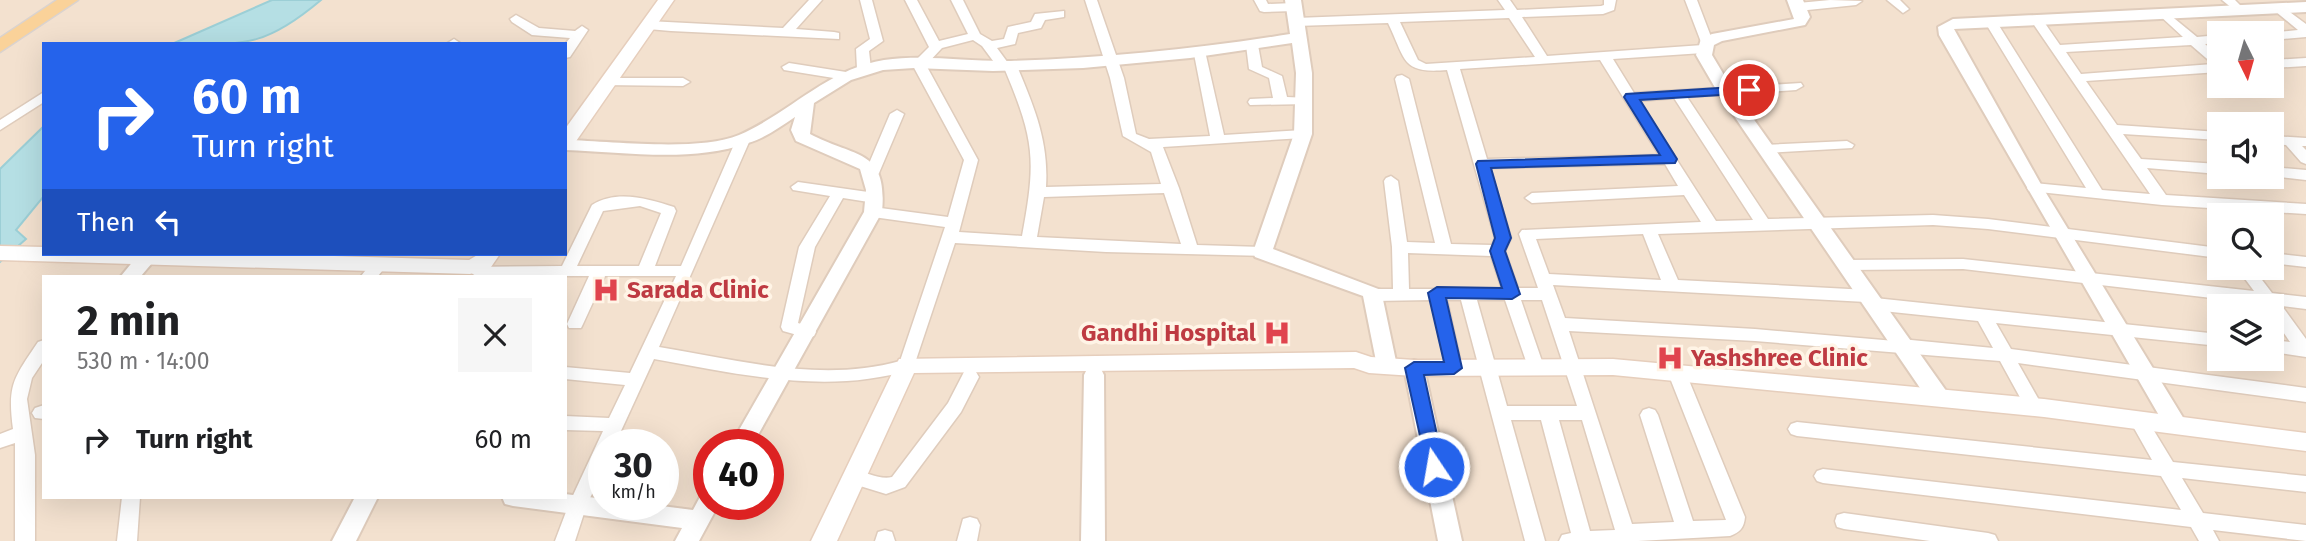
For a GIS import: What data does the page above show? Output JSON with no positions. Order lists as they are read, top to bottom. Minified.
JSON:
{"places":{"hospital":["Sarada Clinic","Gandhi Hospital","Yashshree Clinic"]},"north":"bottom","page":{"turn":["60 m","Turn right"],"then":"Then","heading":["2 min","530 m · 14:00"],"list":[{"name":"Turn right","value":"60 m"}],"speed":"30 km/h","limit":"40"}}
